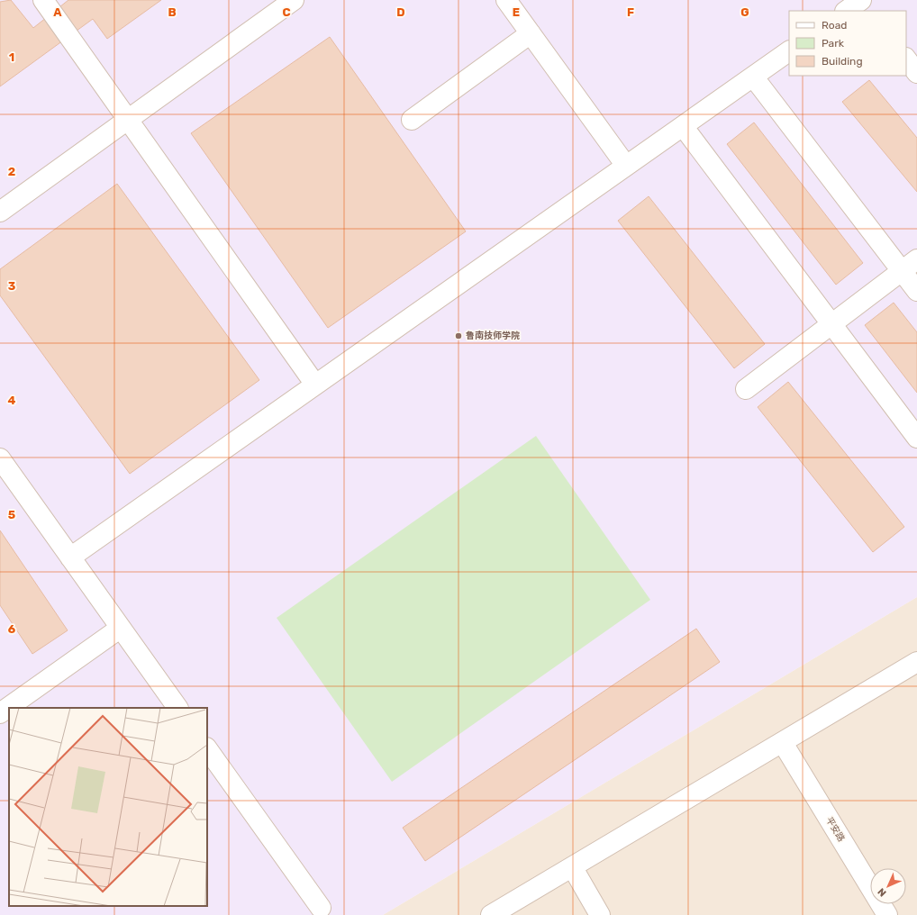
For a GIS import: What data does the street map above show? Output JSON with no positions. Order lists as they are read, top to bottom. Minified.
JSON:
{"streets":{"street":["平安路"]},"places":["鲁南技师学院"],"legend":["Road","Park","Building"],"north":"bottom left","grid":{"columns":["A","B","C","D","E","F","G"],"rows":["1","2","3","4","5","6"]}}
